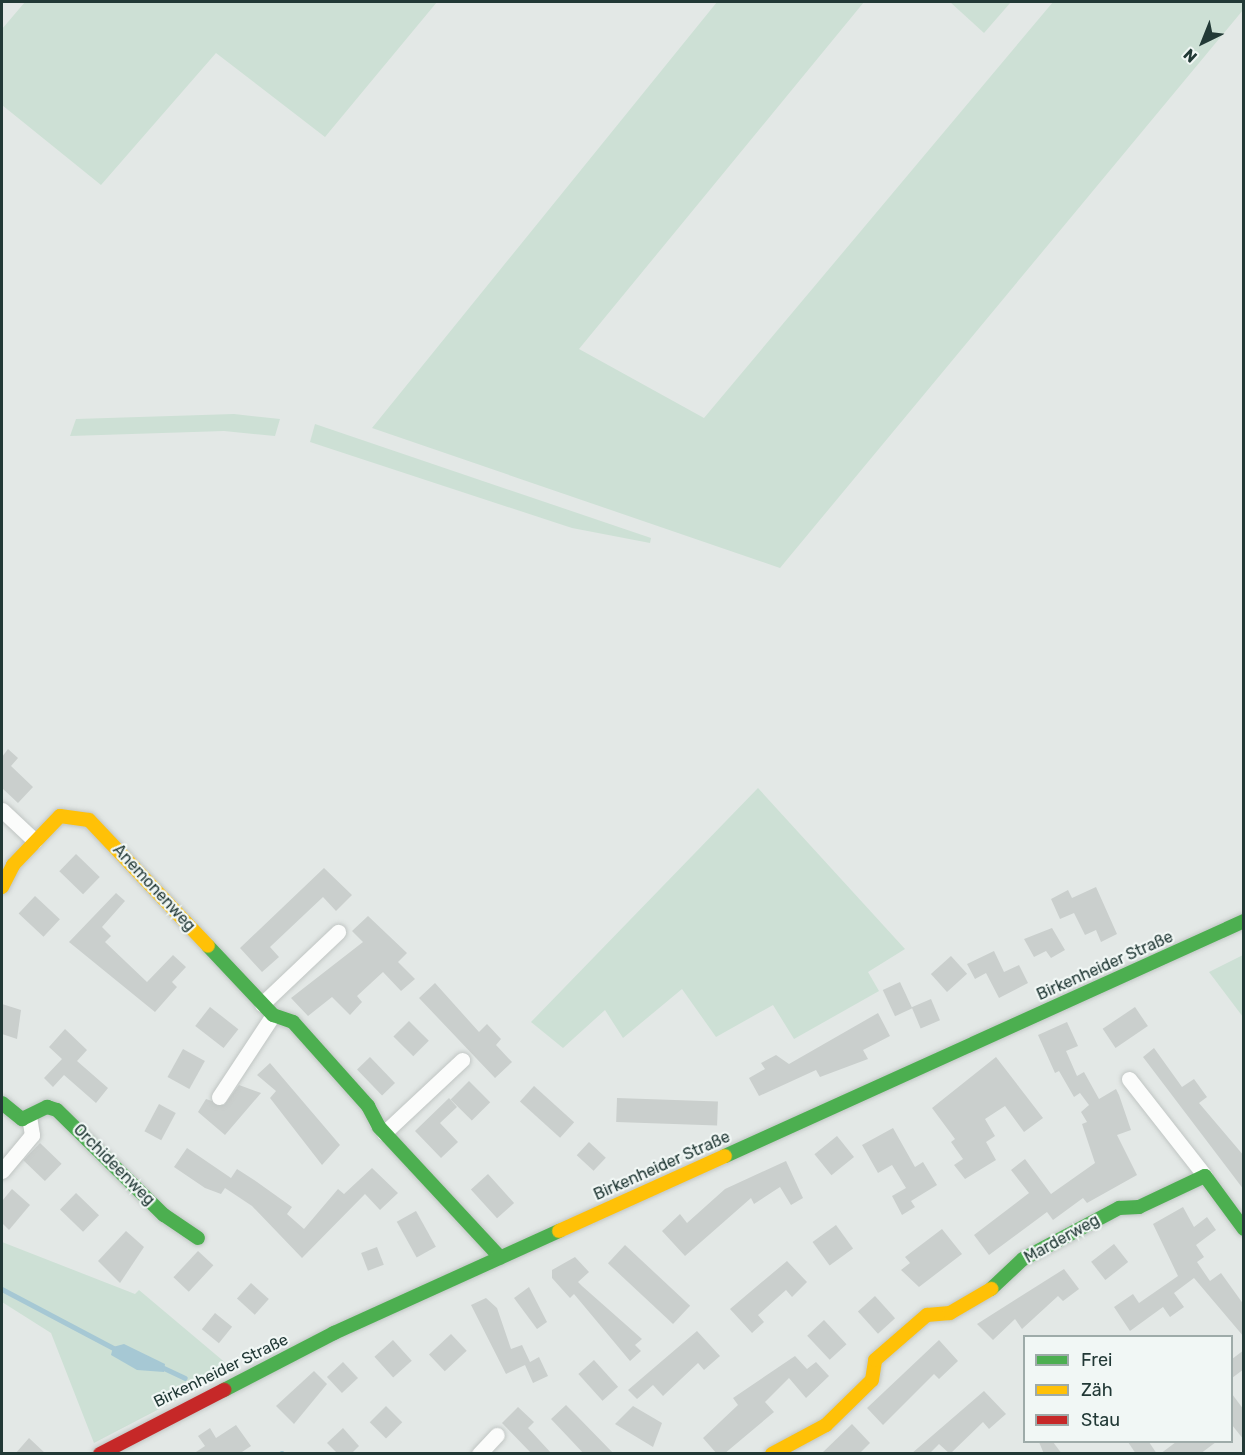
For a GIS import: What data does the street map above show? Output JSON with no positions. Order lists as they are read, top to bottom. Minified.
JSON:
{"streets":{"street":["Anemonenweg","Birkenheider Straße","Orchideenweg","Marderweg"]},"crossings":[["Anemonenweg","Birkenheider Straße"]],"legend":["Frei","Zäh","Stau"],"north":"bottom left"}
